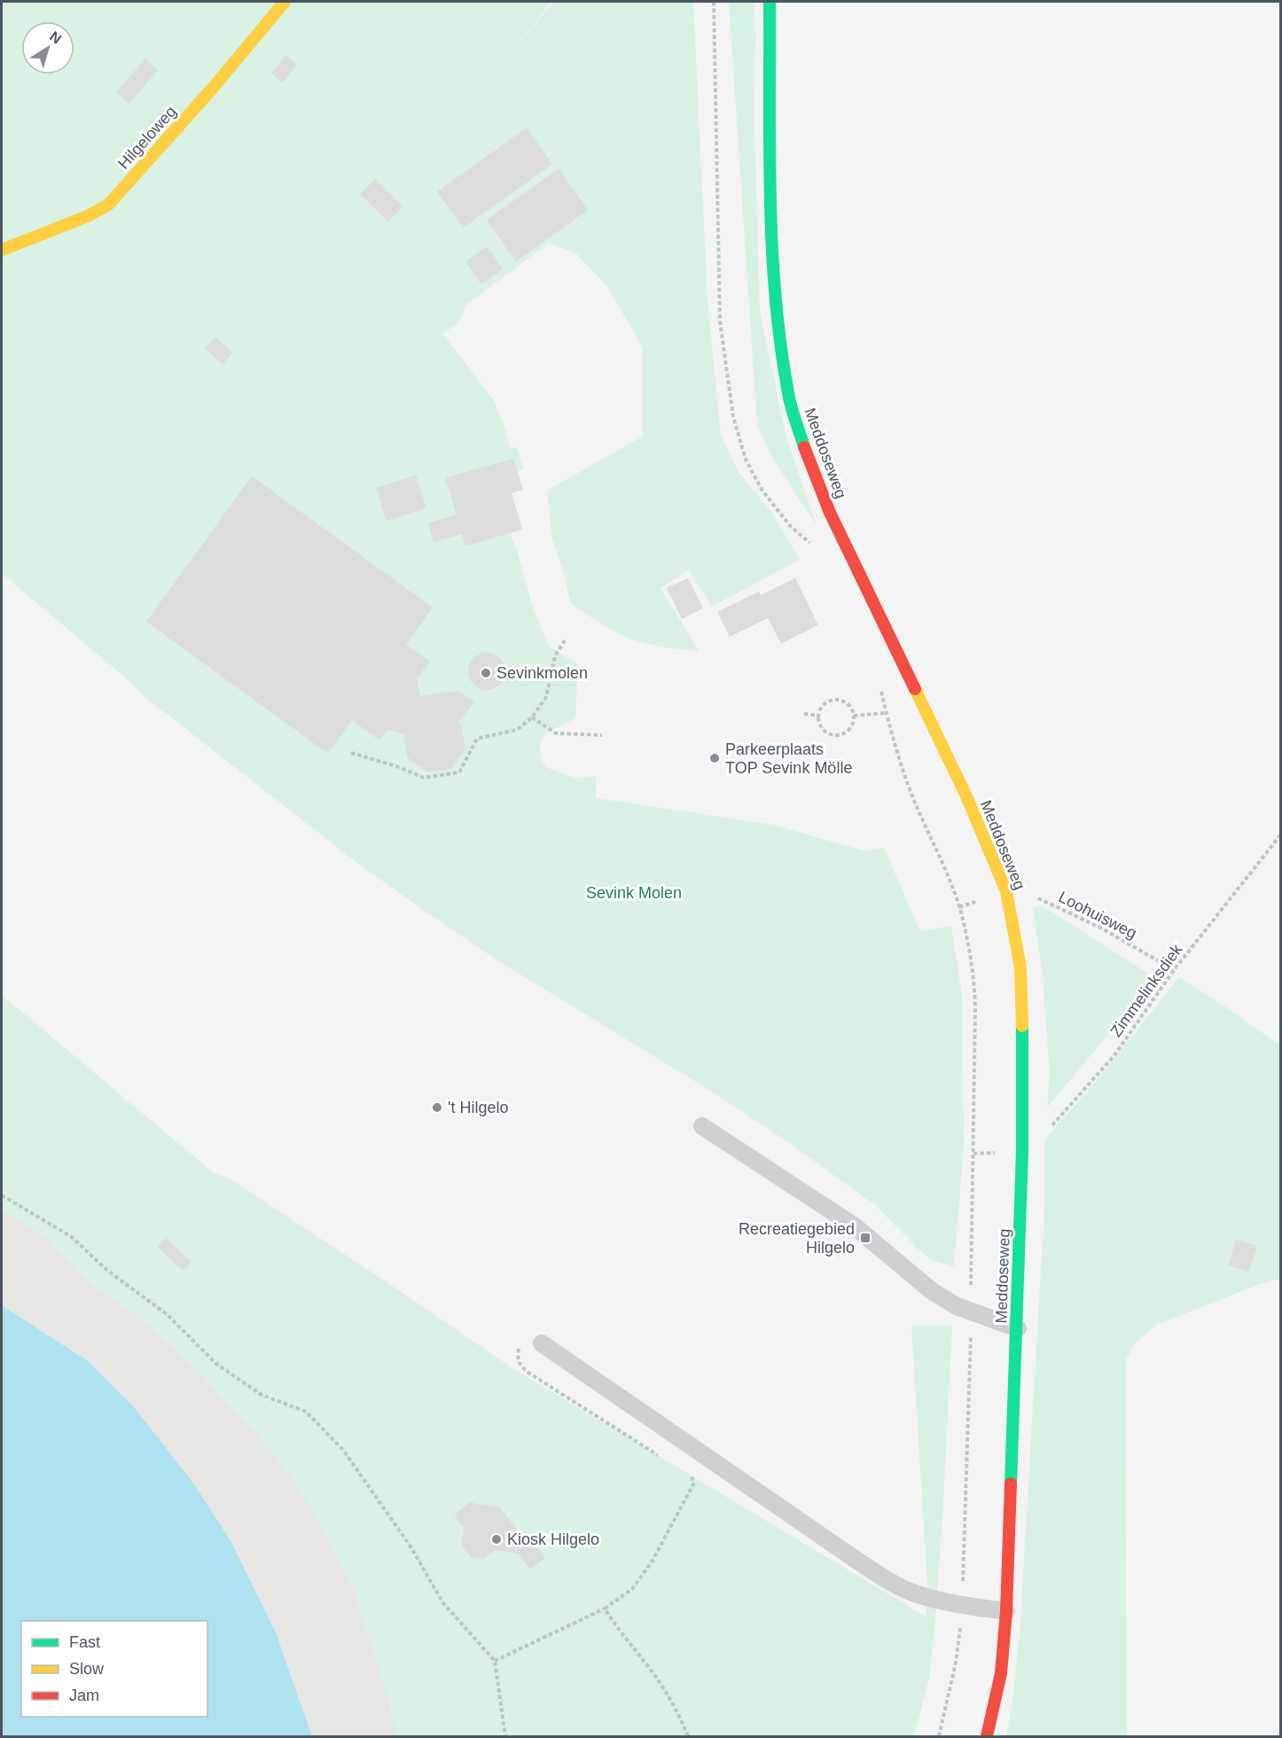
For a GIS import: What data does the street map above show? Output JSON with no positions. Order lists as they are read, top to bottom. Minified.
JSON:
{"streets":{"street":["Hilgeloweg","Meddoseweg"],"path":["Loohuisweg","Zimmelinksdiek"]},"crossings":[["Meddoseweg","Loohuisweg"],["Meddoseweg","Zimmelinksdiek"],["Loohuisweg","Zimmelinksdiek"]],"parks":["Sevink Molen"],"places":{"other":["Sevinkmolen","Parkeerplaats TOP Sevink Mölle","'t Hilgelo","Kiosk Hilgelo"],"transit":["Recreatiegebied Hilgelo"]},"legend":["Fast","Slow","Jam"],"north":"top right"}
